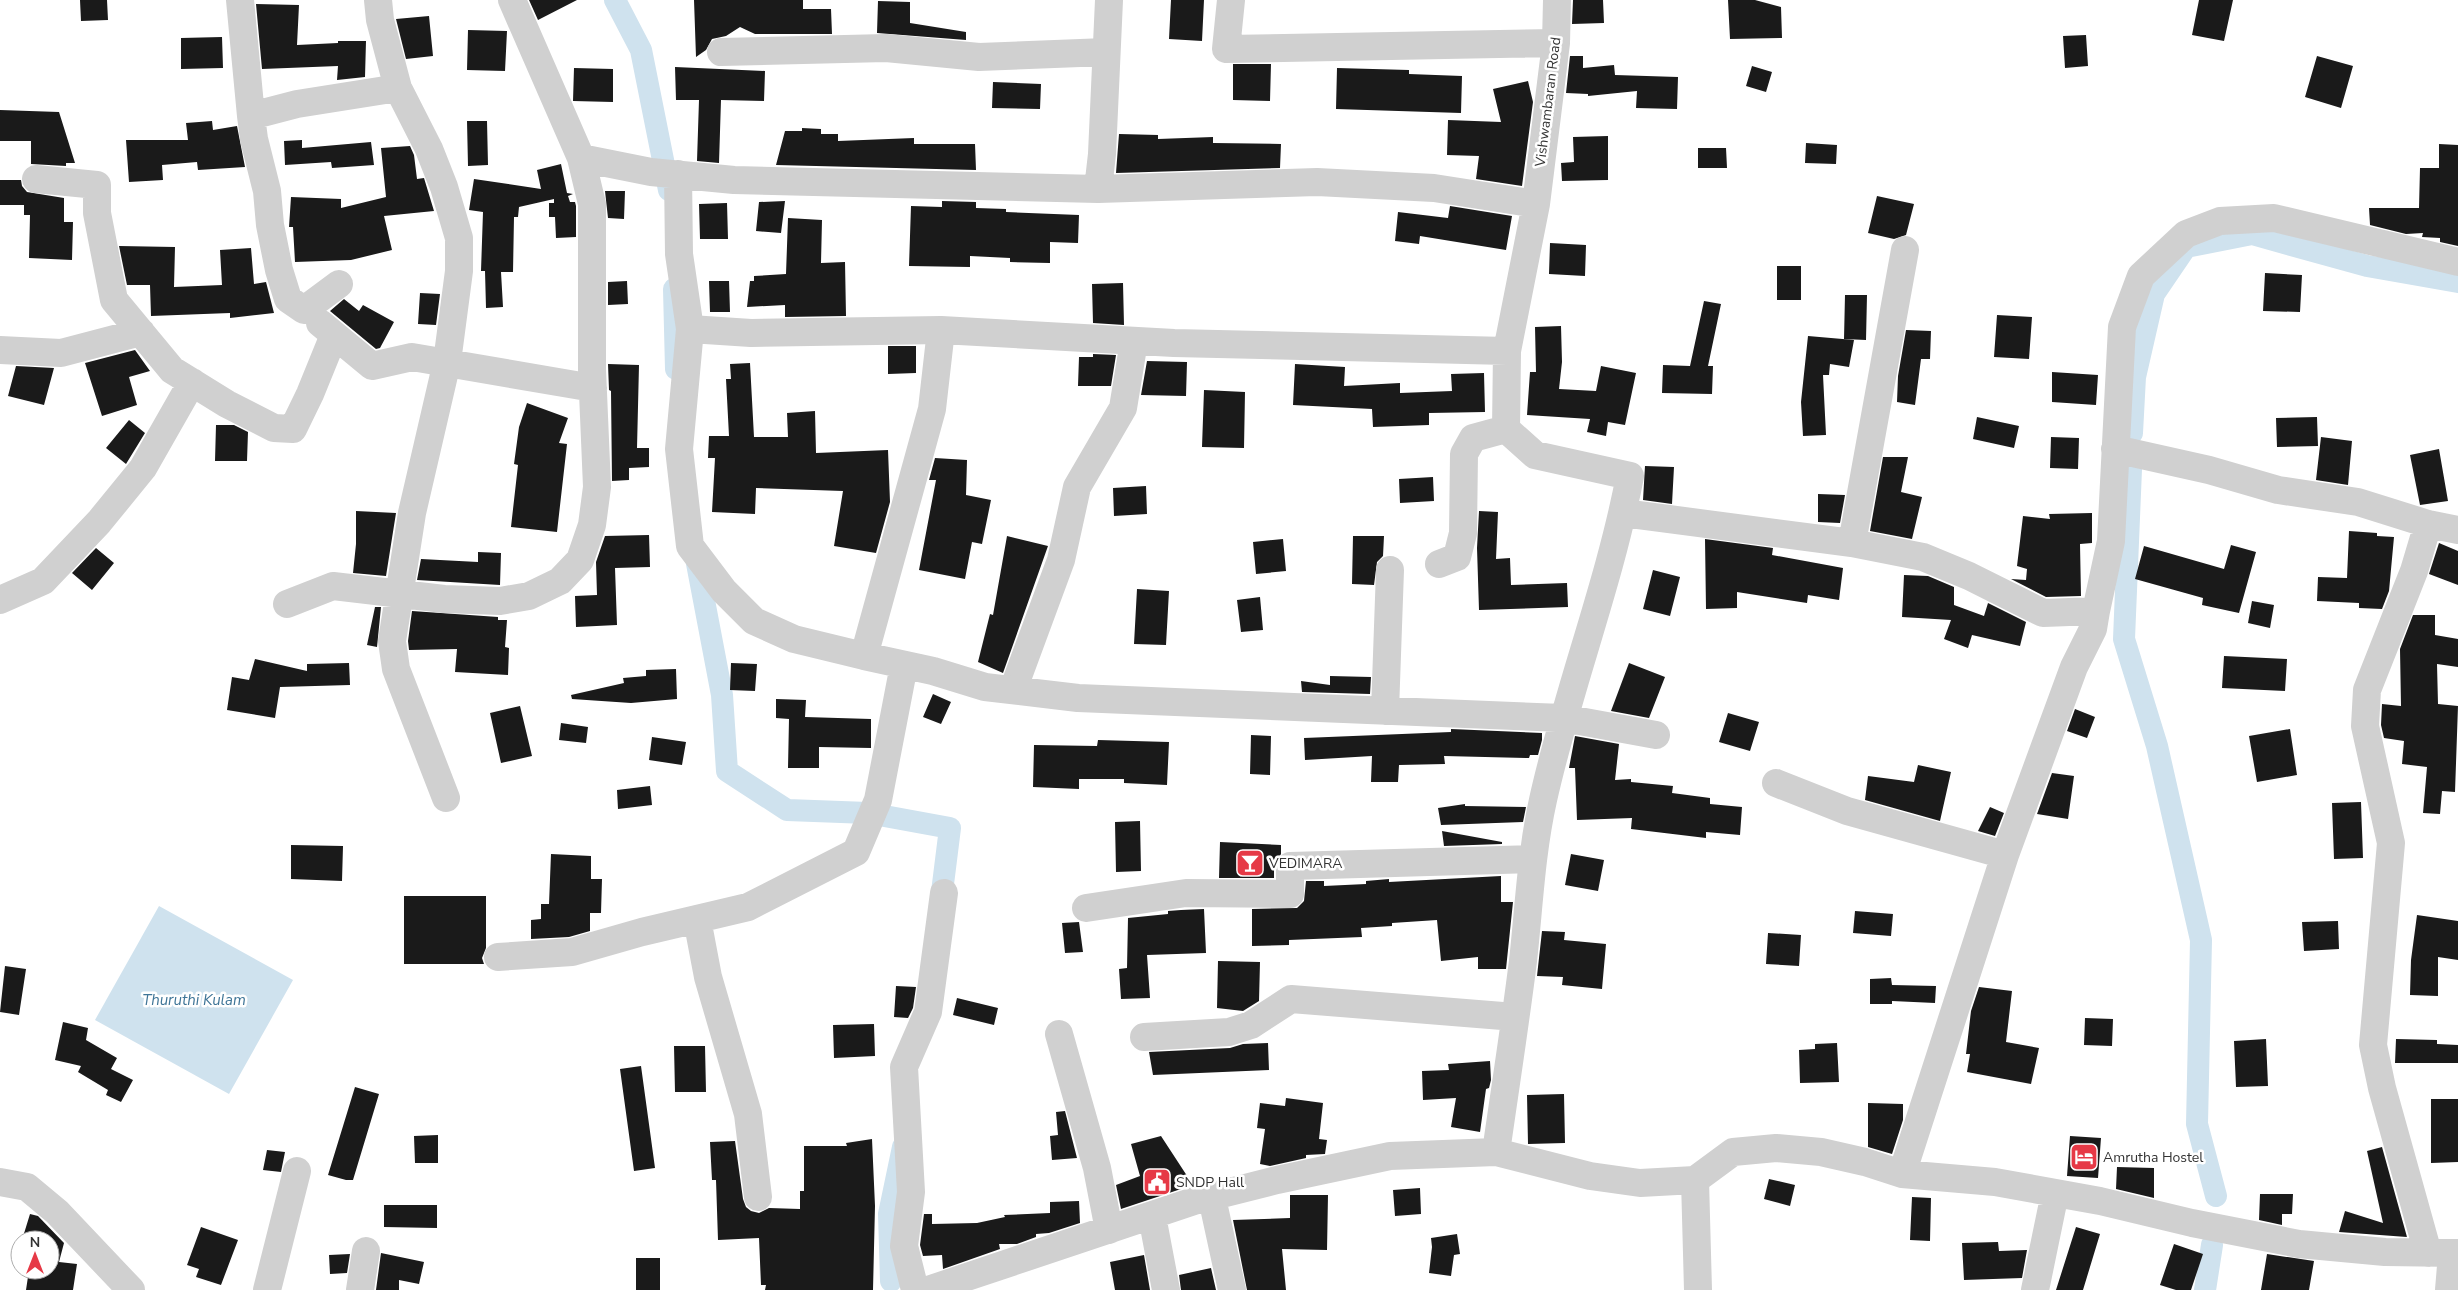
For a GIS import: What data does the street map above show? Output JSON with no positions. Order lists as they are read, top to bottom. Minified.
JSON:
{"streets":{"street":["Vishwambaran Road"]},"water":["Thuruthi Kulam"],"places":{"bar":["VEDIMARA"],"hotel":["Amrutha Hostel"],"public building":["SNDP Hall"]},"north":"top"}
